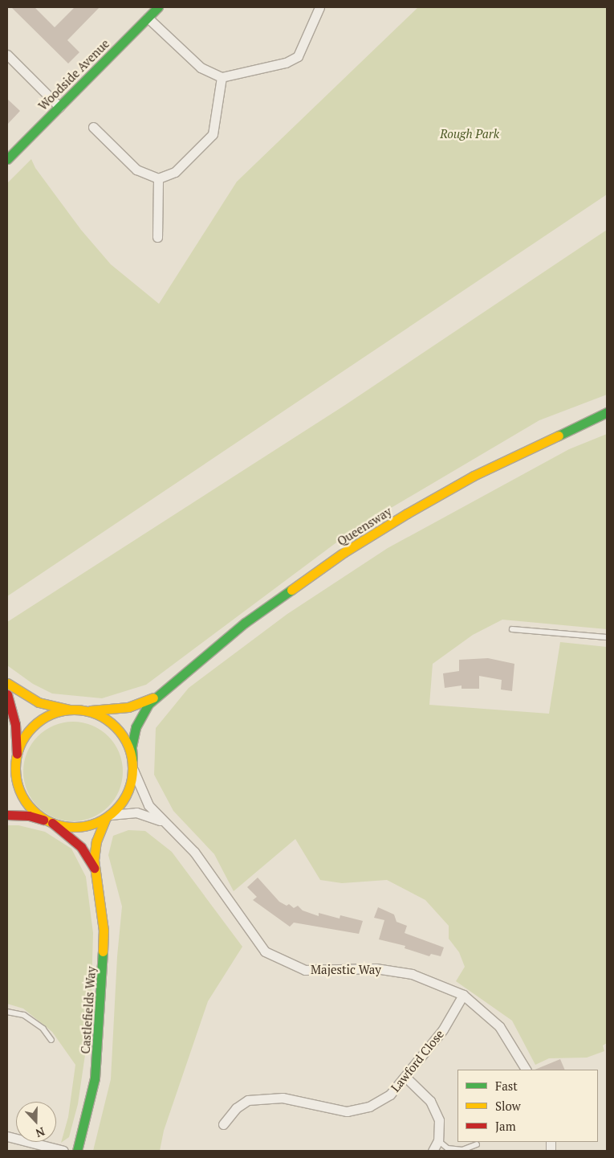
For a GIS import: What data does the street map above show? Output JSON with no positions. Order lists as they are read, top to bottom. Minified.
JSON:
{"streets":{"main road":["Woodside Avenue","Queensway","Castlefields Way"],"street":["Majestic Way","Lawford Close"]},"crossings":[["Queensway","Majestic Way"],["Queensway","Castlefields Way"],["Majestic Way","Castlefields Way"],["Majestic Way","Lawford Close"]],"parks":["Rough Park"],"legend":["Fast","Slow","Jam"],"north":"bottom"}
